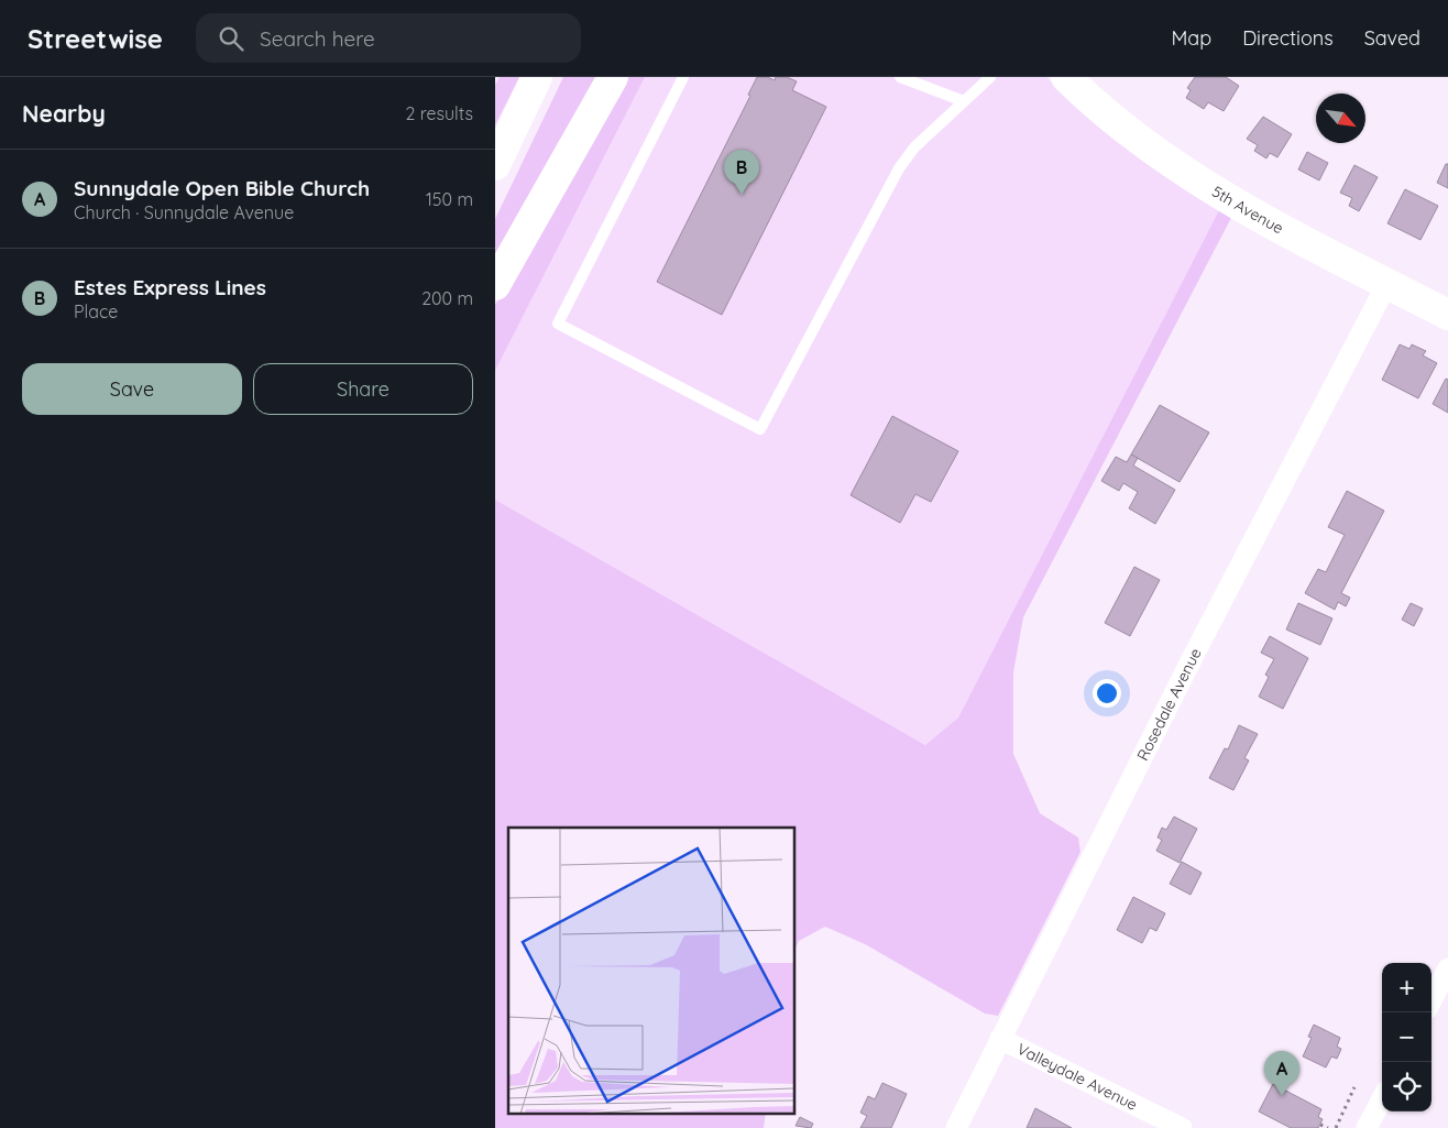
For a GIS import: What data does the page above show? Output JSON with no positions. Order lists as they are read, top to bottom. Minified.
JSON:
{"streets":{"main road":["5th Avenue"],"street":["Rosedale Avenue","Valleydale Avenue"]},"crossings":[["5th Avenue","Rosedale Avenue"],["Rosedale Avenue","Valleydale Avenue"]],"north":"bottom right","page":{"header":"Streetwise","search":"Search here","nav":["Map","Directions","Saved"],"heading":["Nearby","2 results"],"list":[{"mark":"A","name":"Sunnydale Open Bible Church","note":"Church · Sunnydale Avenue","value":"150 m"},{"mark":"B","name":"Estes Express Lines","note":"Place","value":"200 m"}],"pins":["B","A"],"buttons":["Save","Share"],"map_buttons":["+","−"]}}
